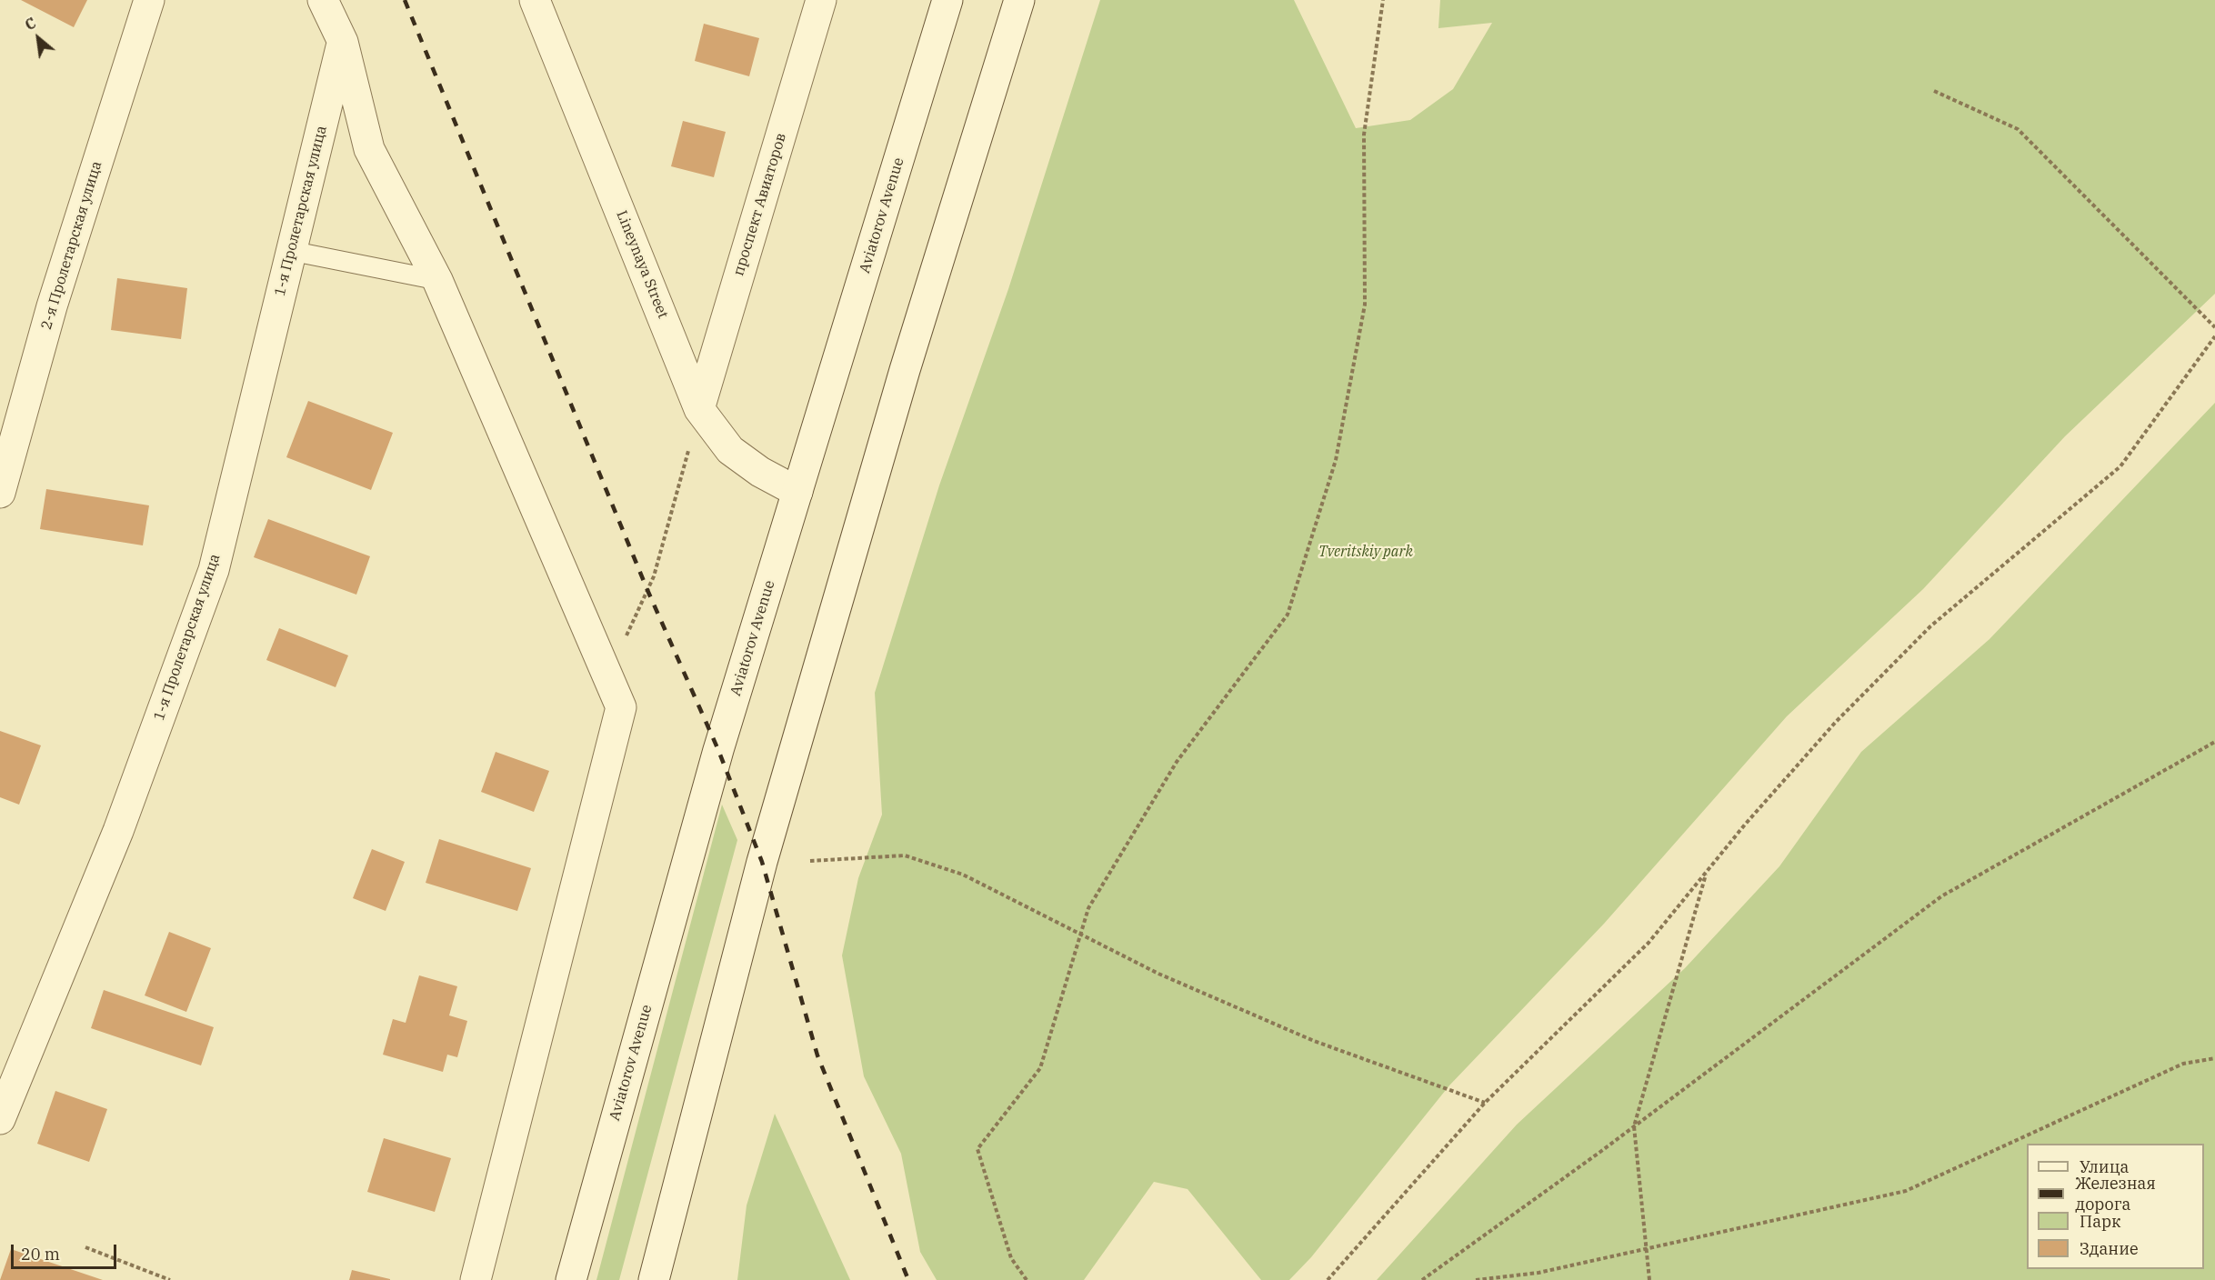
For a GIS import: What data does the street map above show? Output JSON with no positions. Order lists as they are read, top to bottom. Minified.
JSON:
{"streets":{"street":["проспект Авиаторов","1-я Пролетарская улица","Aviatorov Avenue","2-я Пролетарская улица","Lineynaya Street"]},"crossings":[["проспект Авиаторов","Lineynaya Street"],["Aviatorov Avenue","Lineynaya Street"]],"parks":["Tveritskiy park"],"legend":["Улица","Железная дорога","Парк","Здание"],"scale_bar":"20 m","north":"top left"}
